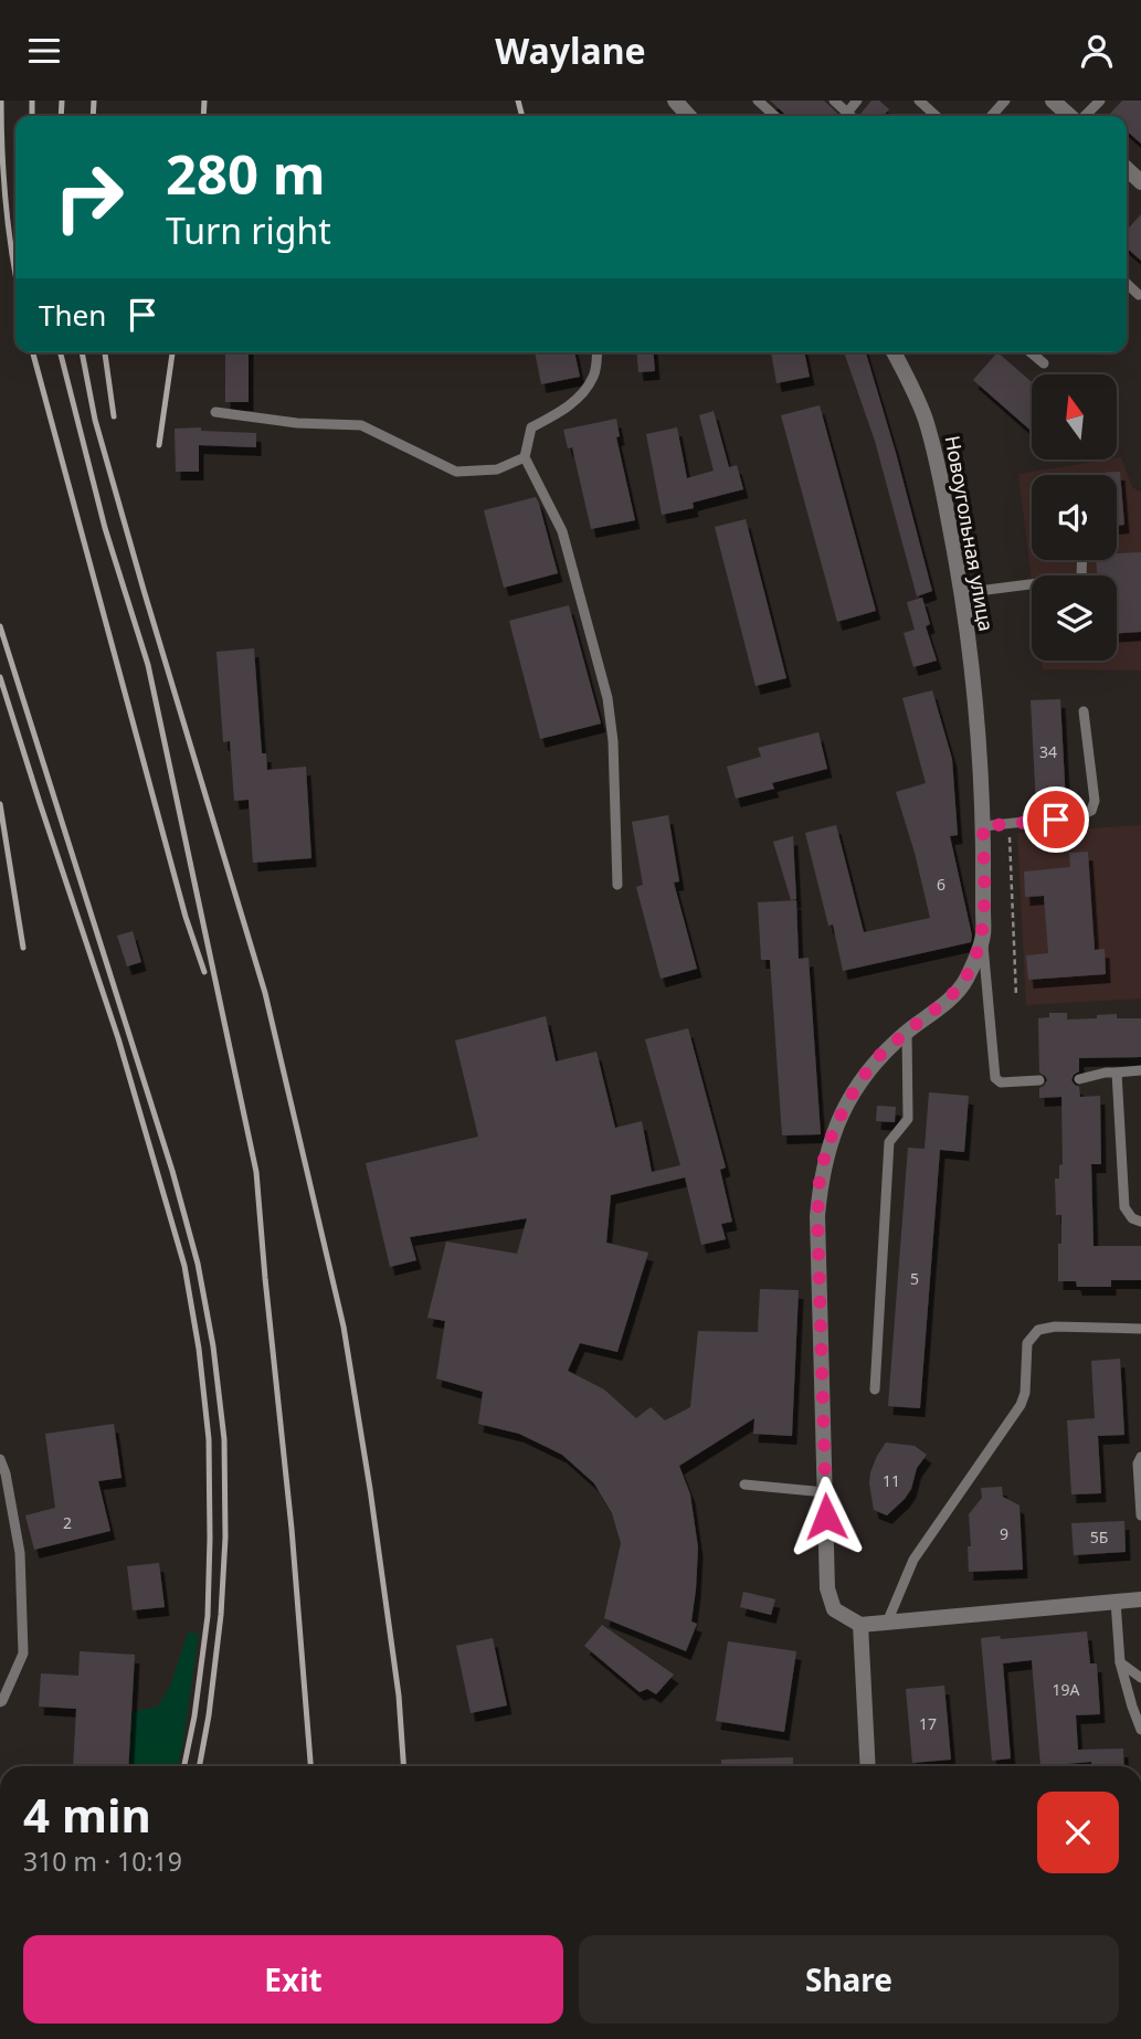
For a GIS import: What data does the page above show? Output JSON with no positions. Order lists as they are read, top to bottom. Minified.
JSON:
{"streets":{"street":["Новоугольная улица"]},"house_numbers":["34","6","5","11","2","9","5Б","19А","17"],"north":"top","page":{"header":"Waylane","turn":["280 m","Turn right"],"then":"Then","heading":["4 min","310 m · 10:19"],"buttons":["Exit","Share"]}}
